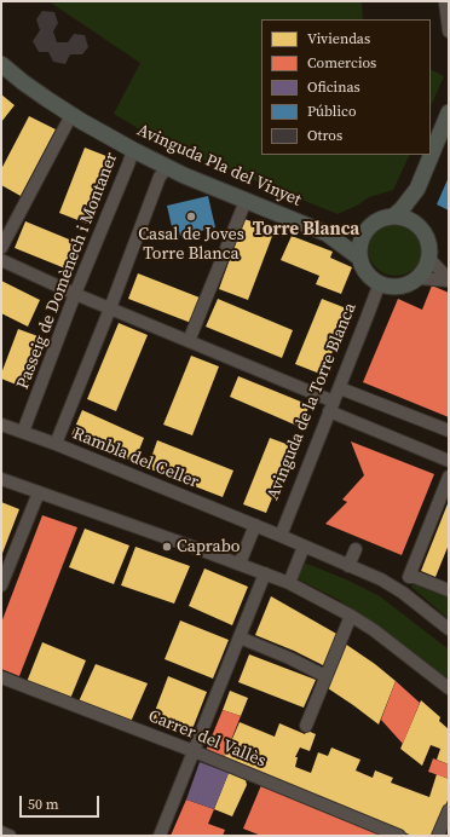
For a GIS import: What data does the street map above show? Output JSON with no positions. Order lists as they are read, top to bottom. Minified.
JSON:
{"streets":{"main road":["Avinguda Pla del Vinyet"],"street":["Passeig de Domènech i Montaner","Avinguda de la Torre Blanca","Rambla del Celler","Carrer del Vallès"]},"crossings":[["Avinguda Pla del Vinyet","Passeig de Domènech i Montaner"],["Avinguda Pla del Vinyet","Avinguda de la Torre Blanca"],["Passeig de Domènech i Montaner","Rambla del Celler"],["Avinguda de la Torre Blanca","Rambla del Celler"]],"districts":["Torre Blanca"],"places":["Casal de Joves Torre Blanca","Caprabo"],"legend":["Viviendas","Comercios","Oficinas","Público","Otros"],"scale_bar":"50 m"}
